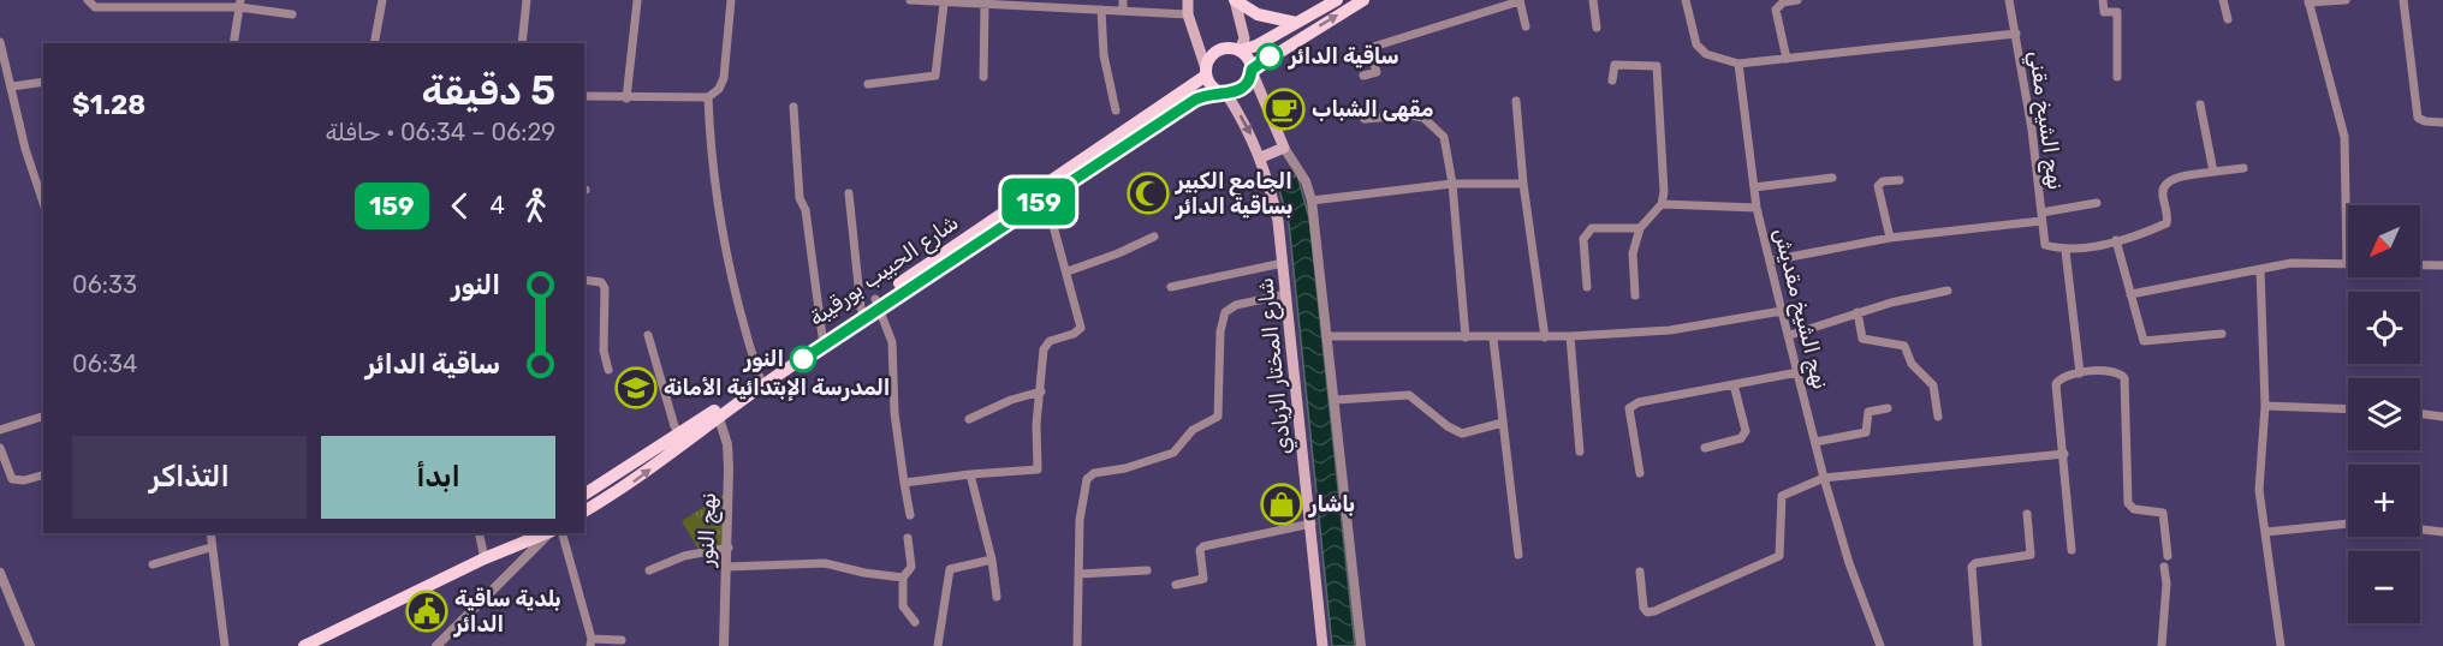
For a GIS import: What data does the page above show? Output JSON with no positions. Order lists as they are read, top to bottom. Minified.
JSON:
{"streets":{"main road":["شارع الحبيب بورقيبة","شارع المختار الزيادي"],"street":["نهج الشيخ مقني","نهج الشيخ مقديش","نهج النور"]},"crossings":[["شارع الحبيب بورقيبة","شارع المختار الزيادي"],["شارع الحبيب بورقيبة","نهج النور"]],"places":{"other":["ساقية الدائر","النور"],"cafe":["مقهى الشباب"],"mosque":["الجامع الكبير بساقية الدائر"],"school or university":["المدرسة الإبتدائية الأمانة"],"shop":["باشار"],"public building":["بلدية ساقية الدائر"]},"lines":["bus line 159"],"north":"bottom left","page":{"on_map":"159","heading":["5 دقيقة","06:29 – 06:34 · حافلة","$1.28"],"legs":["4","159"],"map_buttons":["+","−"],"list":[{"name":"النور","value":"06:33"},{"name":"ساقية الدائر","value":"06:34"}],"buttons":["ابدأ","التذاكر"]}}
